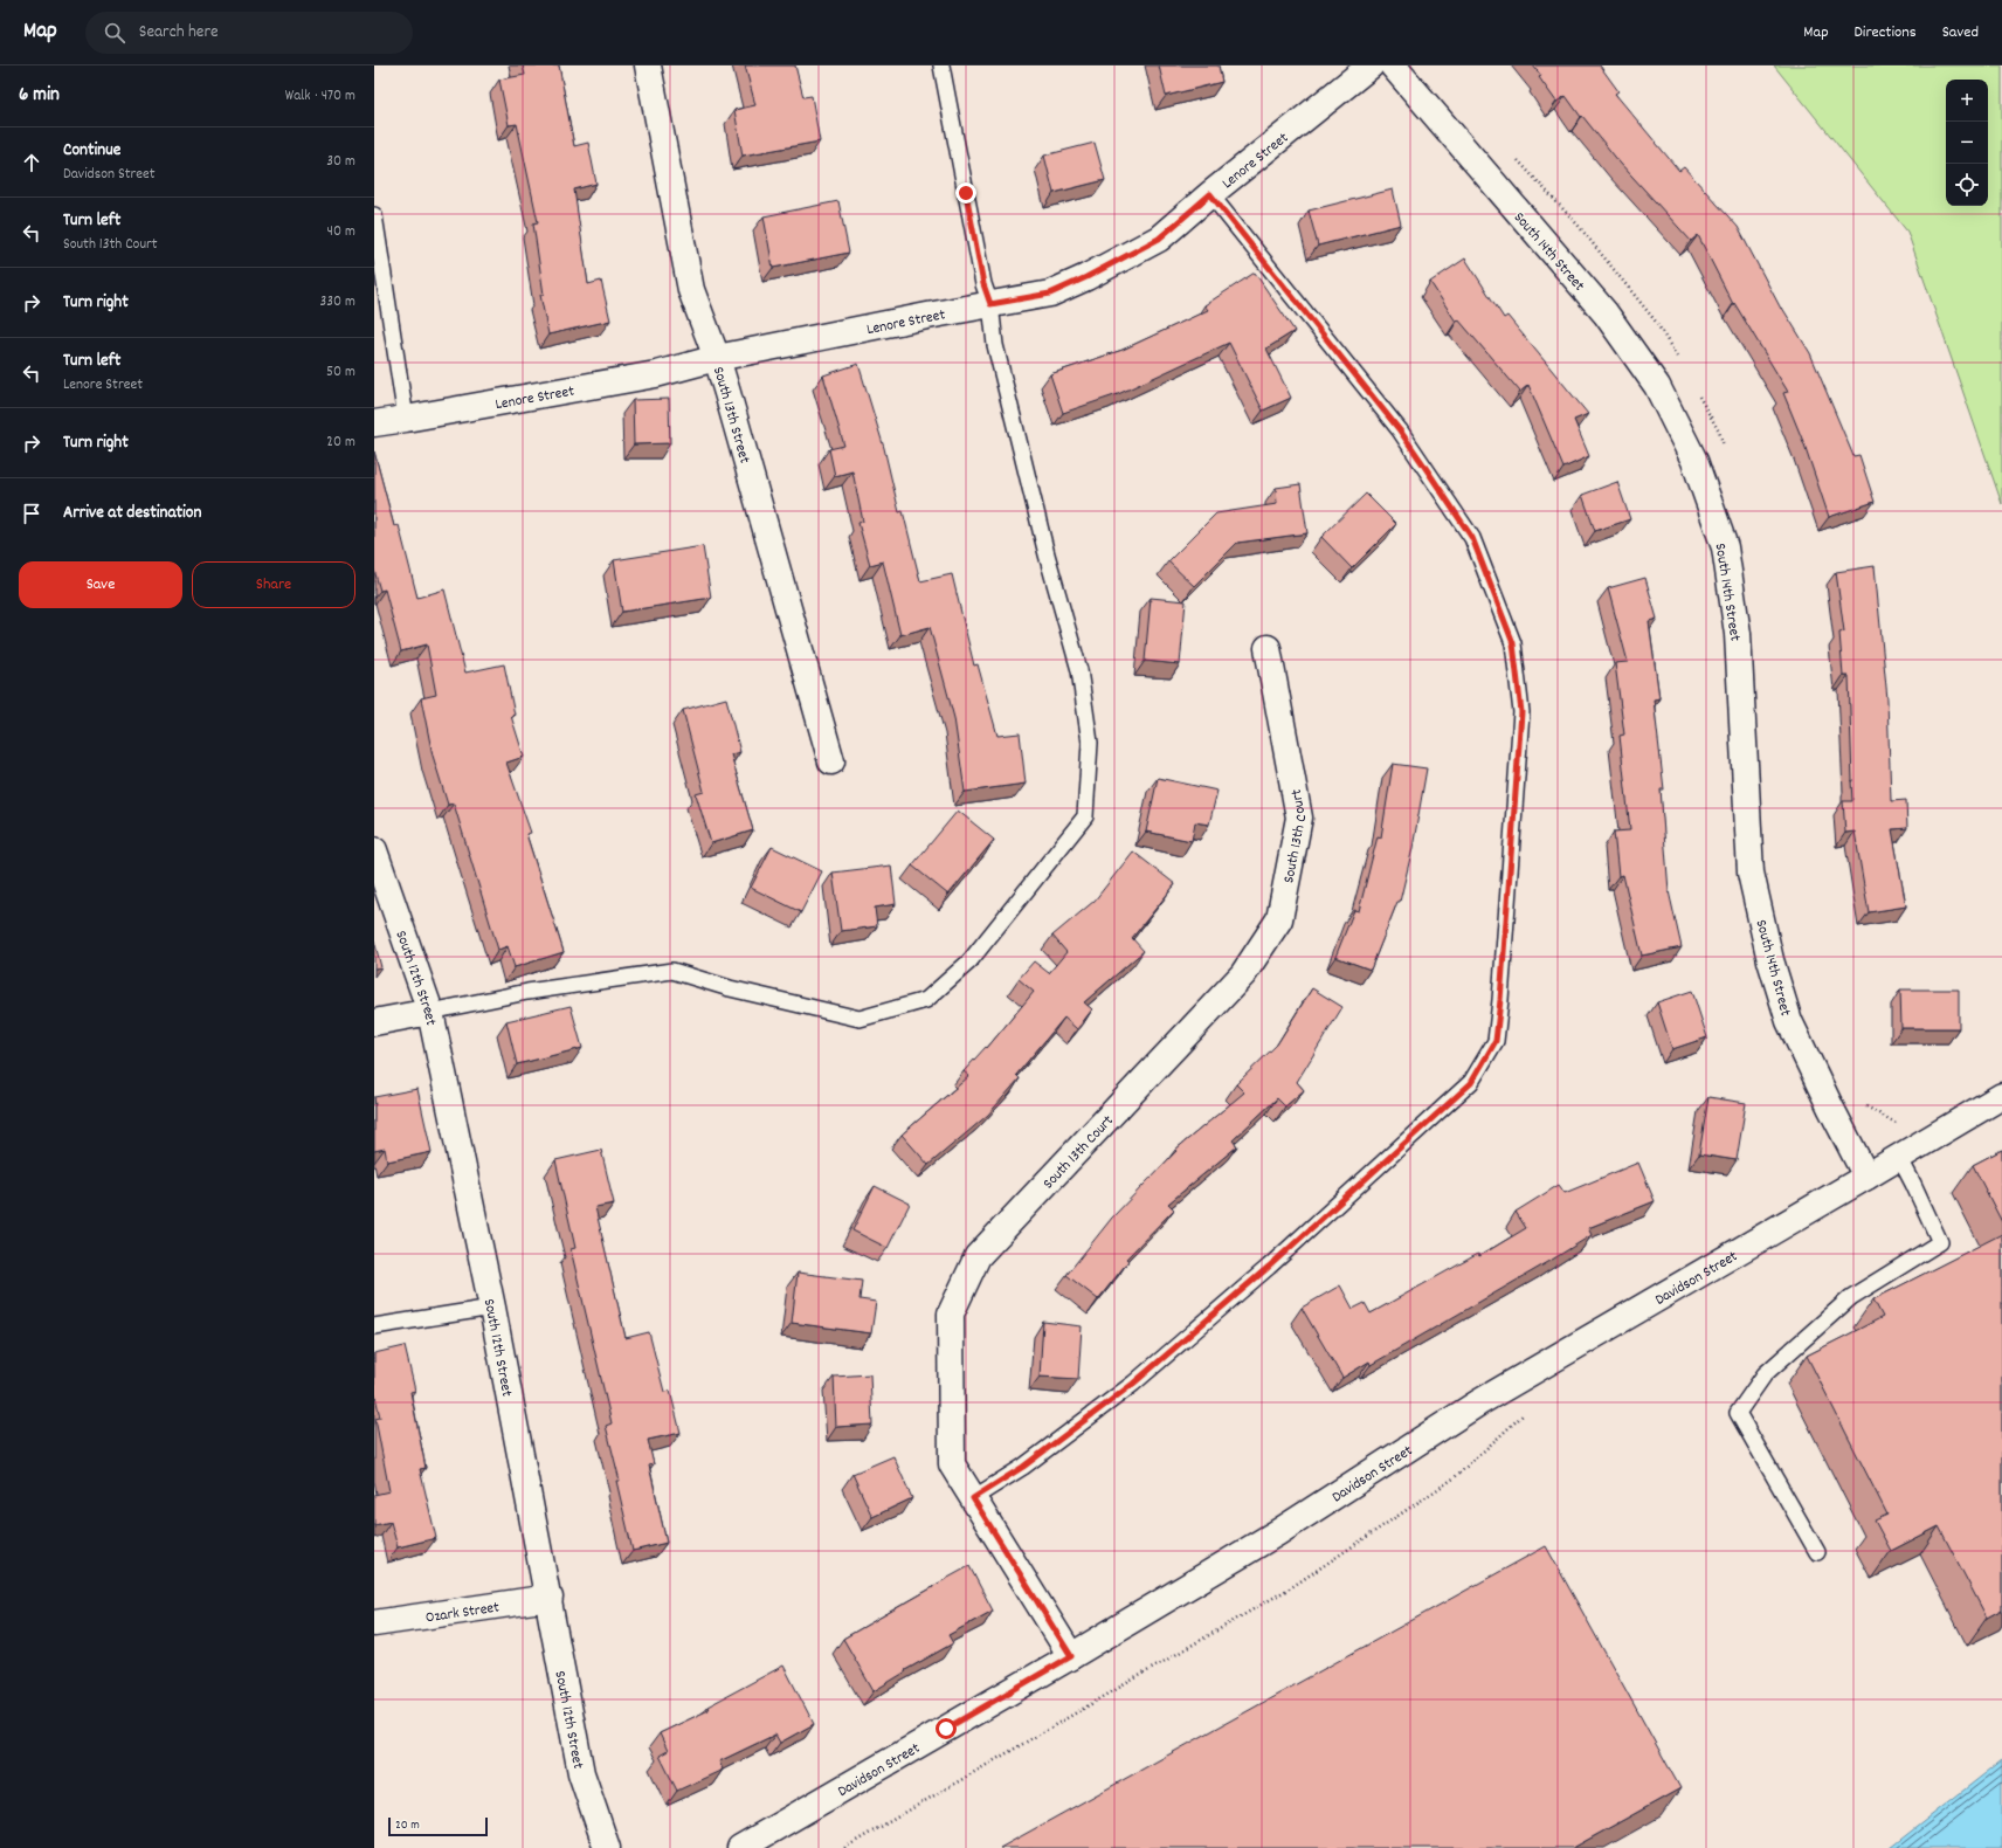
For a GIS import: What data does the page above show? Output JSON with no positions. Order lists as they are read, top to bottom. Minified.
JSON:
{"streets":{"street":["Lenore Street","South 14th Street","South 13th Street","South 13th Court","South 12th Street","Davidson Street","Ozark Street"]},"crossings":[["Lenore Street","South 13th Street"],["South 14th Street","Davidson Street"],["South 13th Court","Davidson Street"],["South 12th Street","Ozark Street"]],"scale_bar":"20 m","page":{"header":"Map","search":"Search here","nav":["Map","Directions","Saved"],"heading":["6 min","Walk · 470 m"],"map_buttons":["+","−"],"list":[["Continue","Davidson Street","30 m"],["Turn left","South 13th Court","40 m"],["Turn right","330 m"],["Turn left","Lenore Street","50 m"],["Turn right","20 m"],"Arrive at destination"],"buttons":["Save","Share"],"scale":"20 m"}}
